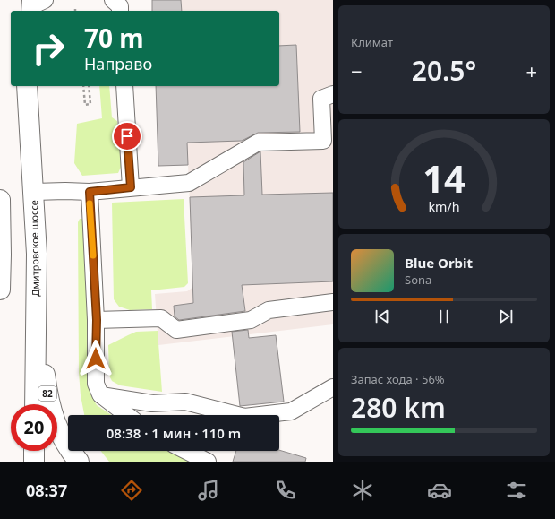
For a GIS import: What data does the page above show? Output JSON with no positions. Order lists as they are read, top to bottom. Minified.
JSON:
{"streets":{"main road":["Дмитровское шоссе","82"]},"crossings":[["Дмитровское шоссе","82"]],"page":{"tile":["Климат",["Запас хода · 56%","280 km"]],"turn":["70 m","Направо"],"heat":["−","20.5°","+"],"song":["Blue Orbit","Sona"],"limit":"20","trip":"08:38 · 1 мин · 110 m","tabs":"08:37","gauge":["14","km/h"]}}
